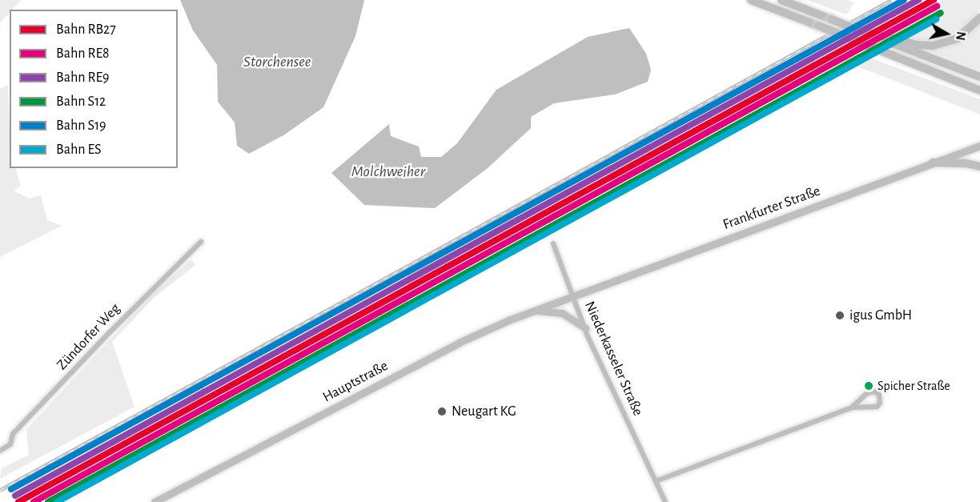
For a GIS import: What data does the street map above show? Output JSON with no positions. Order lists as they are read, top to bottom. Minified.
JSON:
{"streets":{"main road":["Frankfurter Straße","Hauptstraße"],"street":["Zündorfer Weg","Niederkasseler Straße"]},"crossings":[["Frankfurter Straße","Niederkasseler Straße"],["Frankfurter Straße","Hauptstraße"],["Niederkasseler Straße","Hauptstraße"]],"water":["Storchensee","Molchweiher"],"places":["igus GmbH","Spicher Straße","Neugart KG"],"lines":["rail line RB27","rail line RE9","rail line S19","rail line RE8","rail line S12","rail line ES"],"legend":["Bahn RB27","Bahn RE8","Bahn RE9","Bahn S12","Bahn S19","Bahn ES"],"north":"right"}
